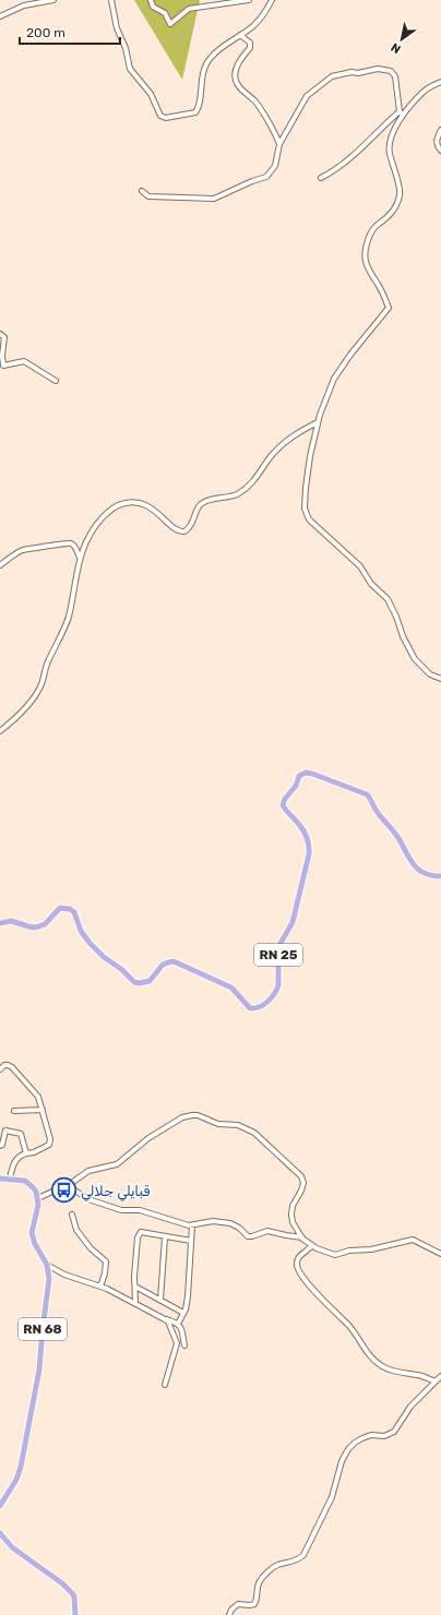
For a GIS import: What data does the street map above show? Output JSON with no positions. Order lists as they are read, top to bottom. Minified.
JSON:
{"streets":{"main road":["RN 25","RN 68"]},"places":{"bus stop":["قبايلي جلالي"]},"scale_bar":"200 m","north":"bottom left"}
